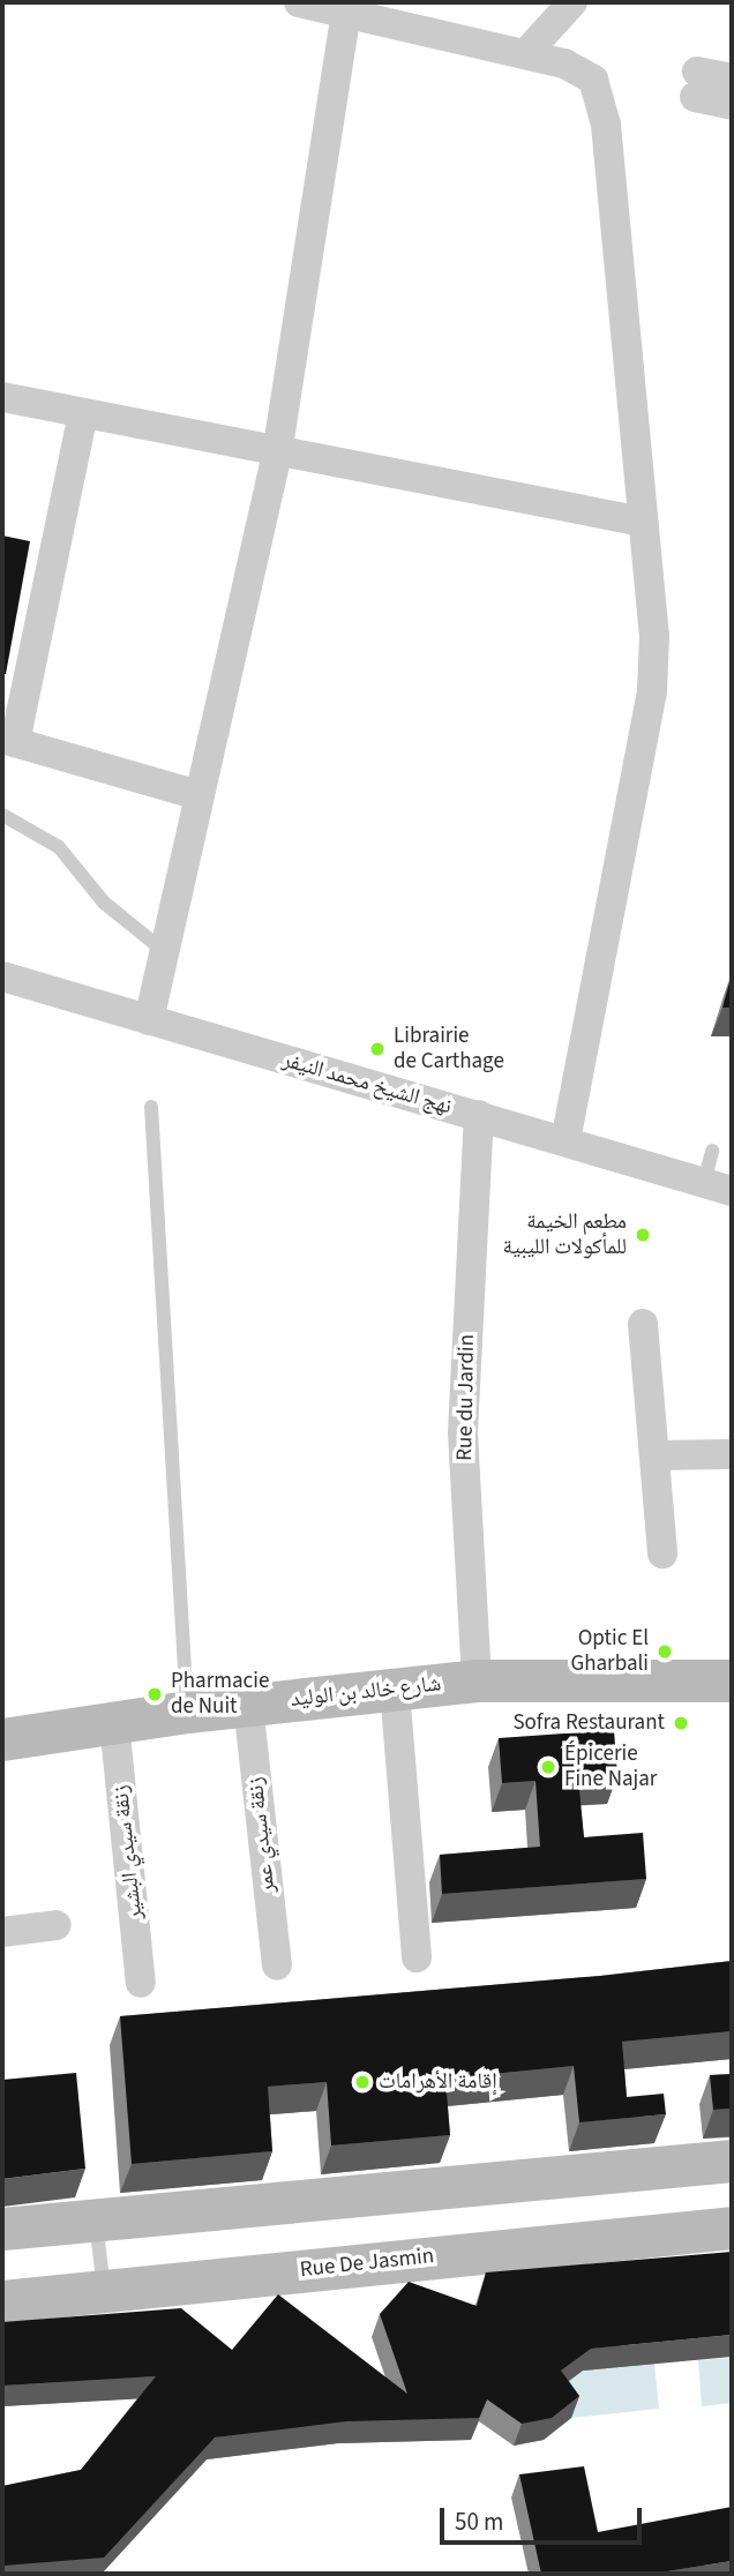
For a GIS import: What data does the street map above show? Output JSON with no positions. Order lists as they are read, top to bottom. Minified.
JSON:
{"streets":{"street":["نهج الشيخ محمد النيفر","Rue du Jardin","شارع خالد بن الوليد","زنقة سيدي عمر","زنقة سيدي البشير","Rue De Jasmin"]},"crossings":[["نهج الشيخ محمد النيفر","Rue du Jardin"],["Rue du Jardin","شارع خالد بن الوليد"],["شارع خالد بن الوليد","زنقة سيدي عمر"],["شارع خالد بن الوليد","زنقة سيدي البشير"]],"places":["Librairie de Carthage","مطعم الخيمة للمأكولات الليبية","Optic El Gharbali","Pharmacie de Nuit","Sofra Restaurant","Épicerie Fine Najar","إقامة الأهرامات"],"scale_bar":"50 m"}
